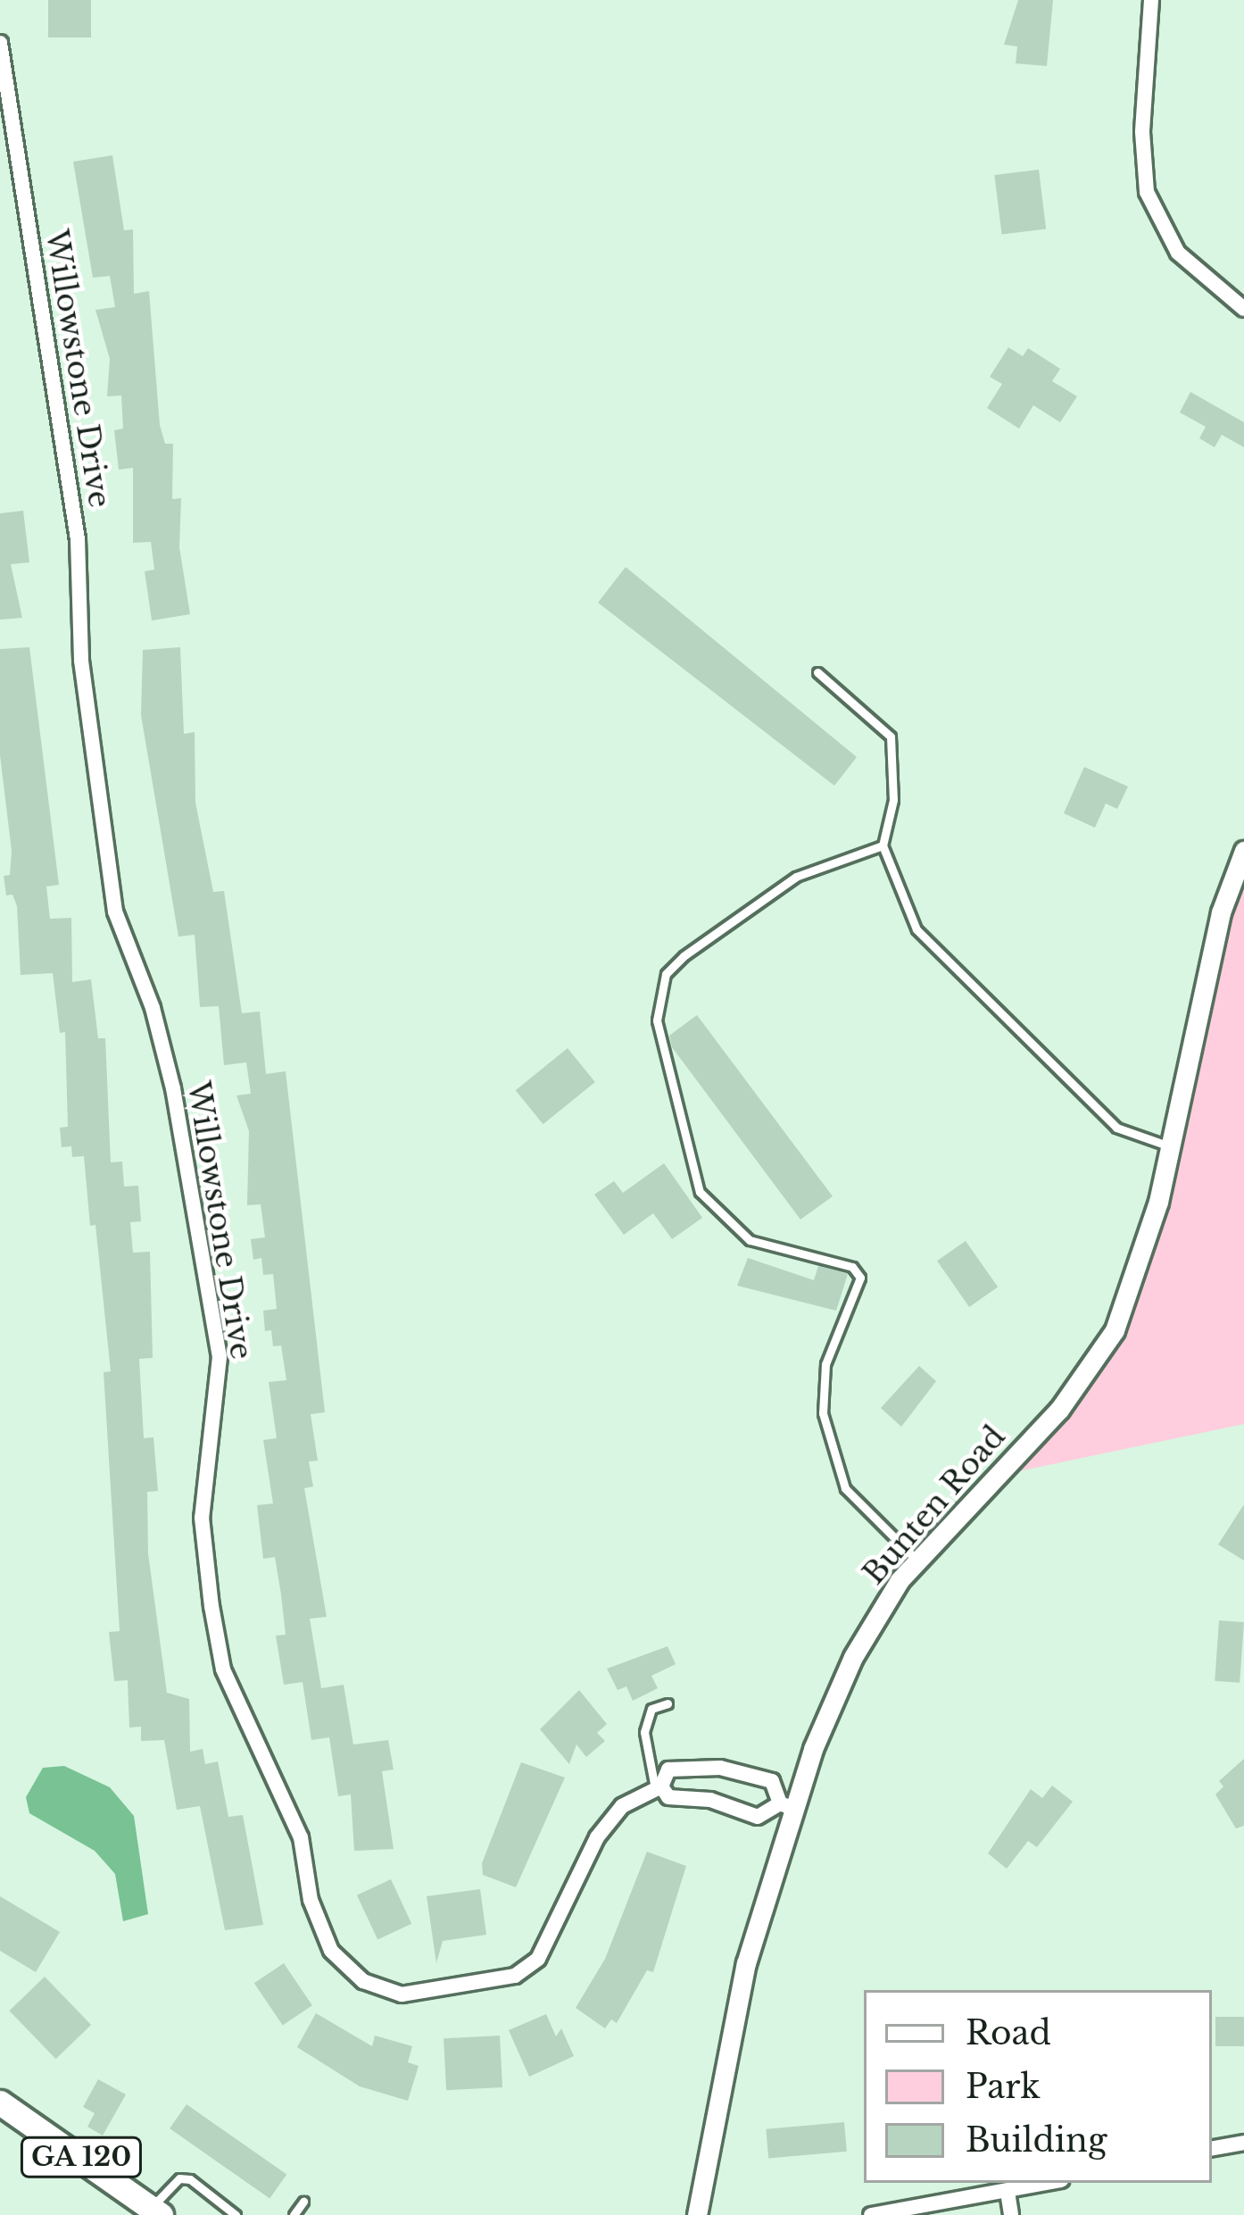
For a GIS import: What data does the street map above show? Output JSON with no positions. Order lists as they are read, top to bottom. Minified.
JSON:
{"streets":{"main road":["GA 120"],"street":["Willowstone Drive","Bunten Road"]},"legend":["Road","Park","Building"]}
